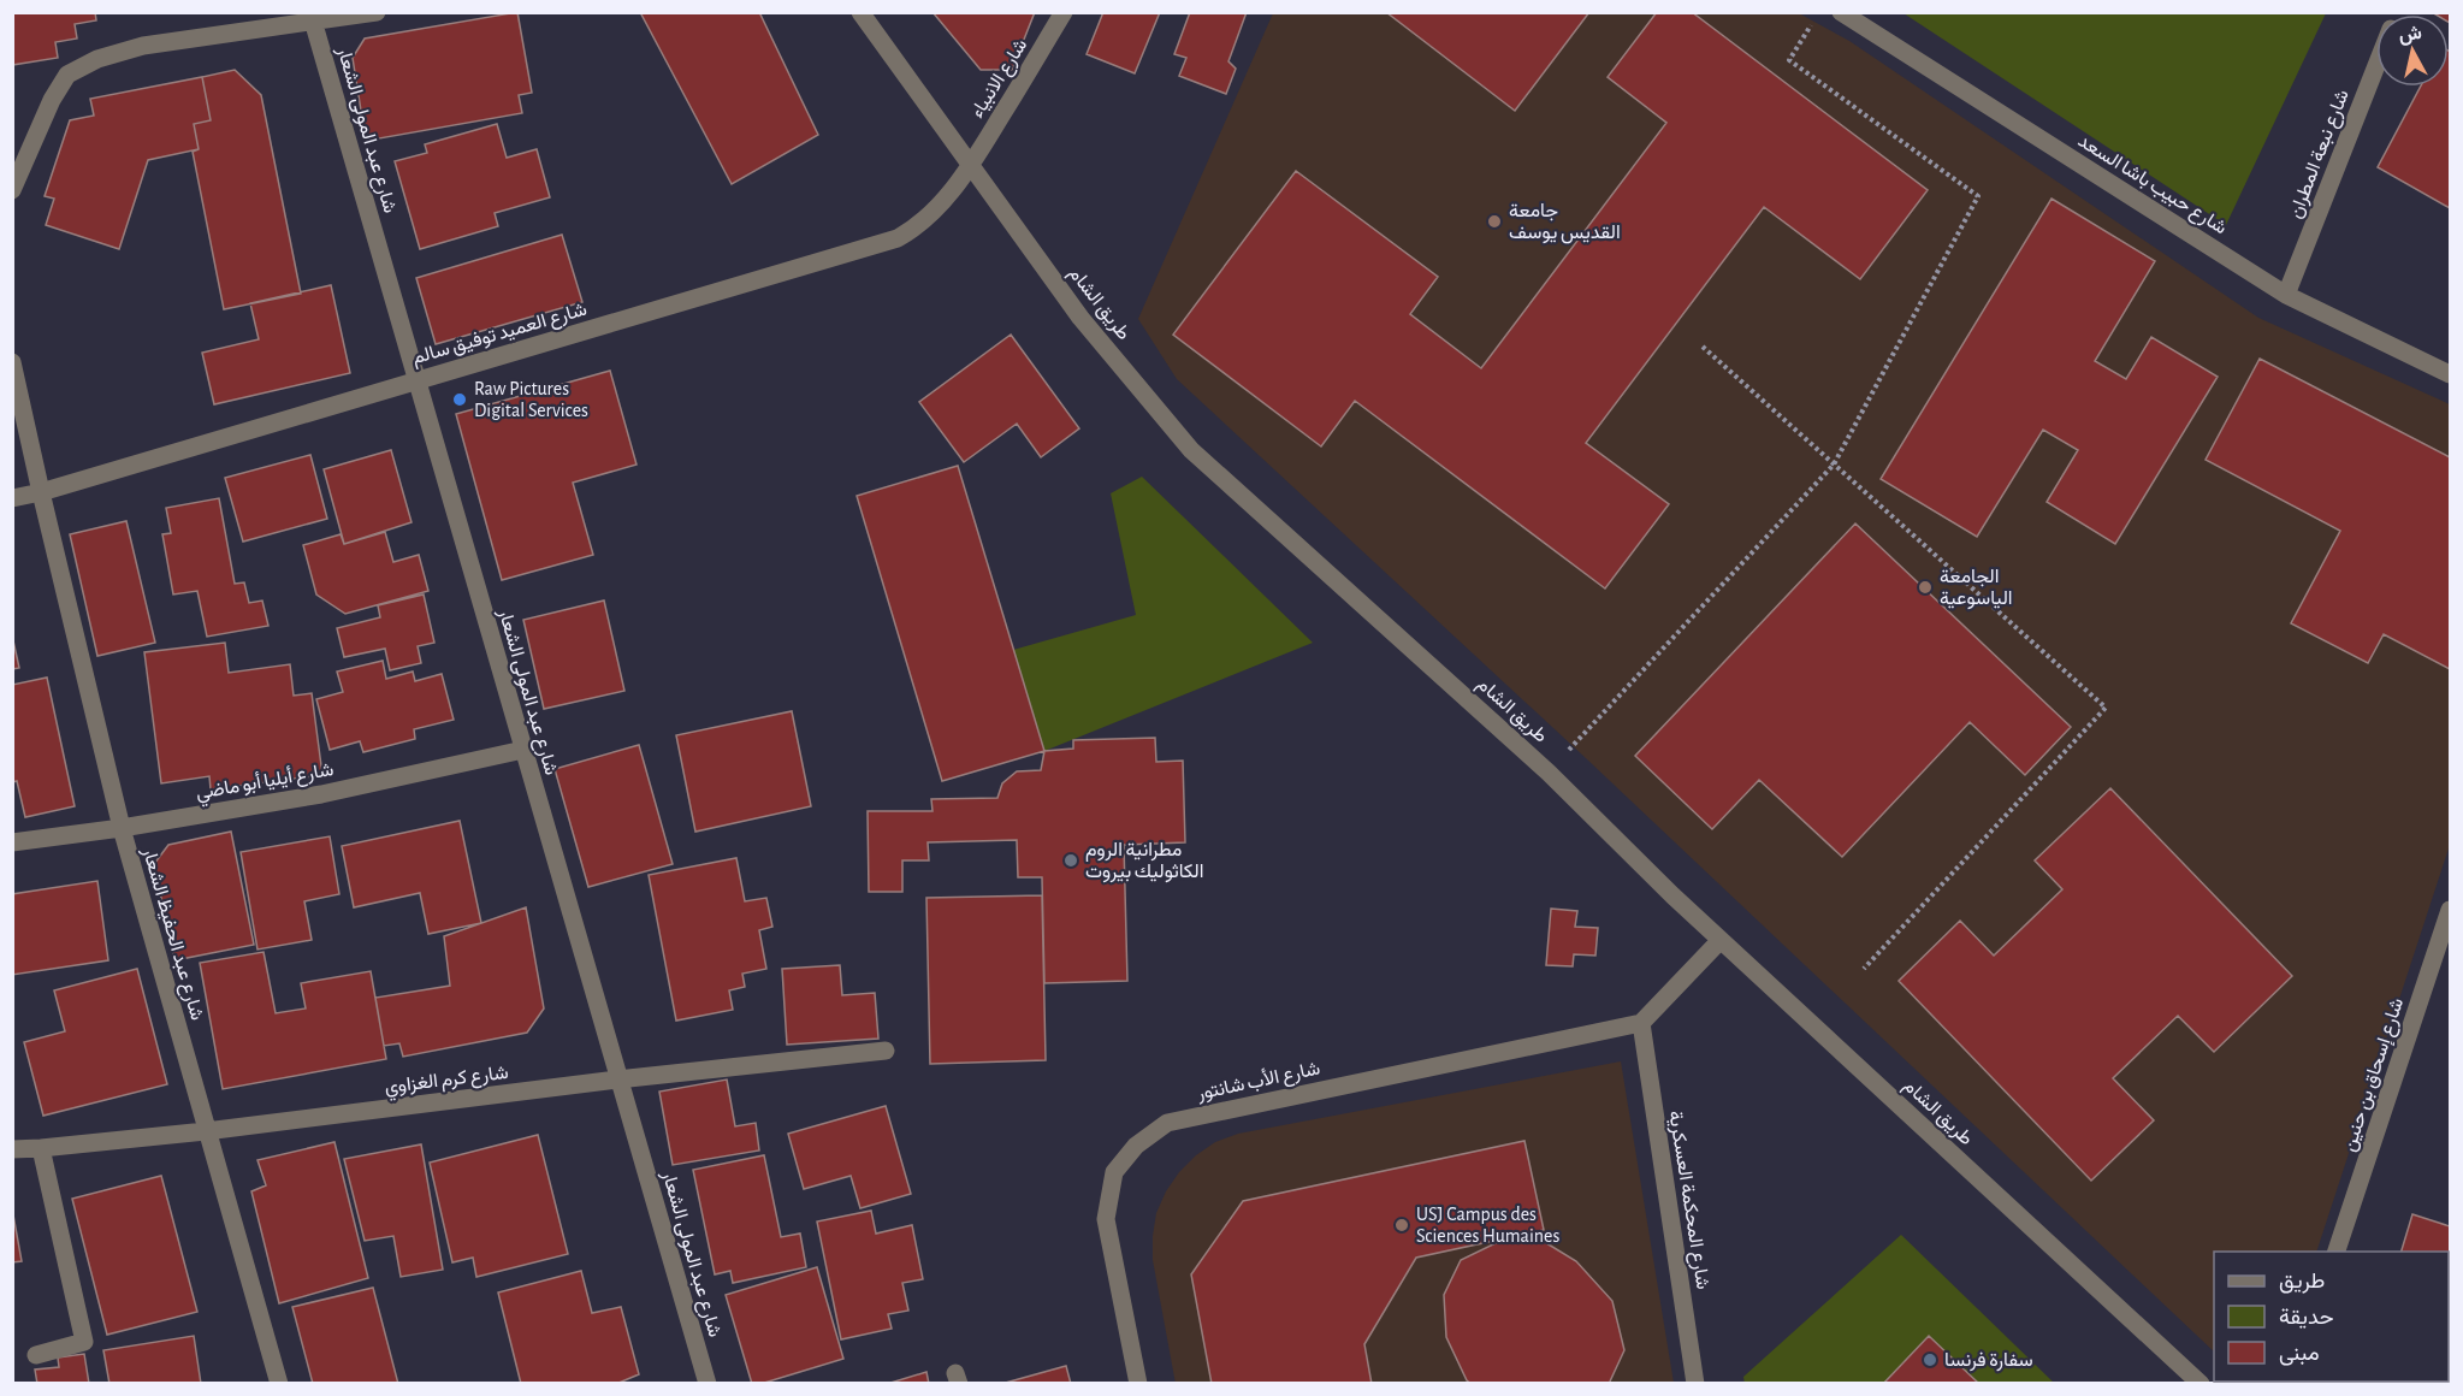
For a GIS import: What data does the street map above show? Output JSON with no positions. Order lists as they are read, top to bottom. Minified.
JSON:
{"streets":{"street":["شارع الانبياء","شارع عبد المولى الشعار","شارع نبعة المطران","شارع حبيب باشا السعد","طريق الشام","شارع العميد توفيق سالم","شارع أيليا أبو ماضي","شارع عبد الحفيظ الشعار","شارع إسحاق بن حنين","شارع كرم الغزاوي","شارع الأب شانتور","شارع المحكمة العسكرية"]},"crossings":[["شارع الانبياء","طريق الشام"],["شارع الانبياء","شارع العميد توفيق سالم"],["شارع عبد المولى الشعار","شارع العميد توفيق سالم"],["شارع عبد المولى الشعار","شارع أيليا أبو ماضي"],["شارع عبد المولى الشعار","شارع كرم الغزاوي"],["شارع نبعة المطران","شارع حبيب باشا السعد"],["طريق الشام","شارع العميد توفيق سالم"],["شارع العميد توفيق سالم","شارع عبد الحفيظ الشعار"],["شارع أيليا أبو ماضي","شارع عبد الحفيظ الشعار"],["شارع عبد الحفيظ الشعار","شارع كرم الغزاوي"],["شارع الأب شانتور","شارع المحكمة العسكرية"]],"places":["جامعة القديس يوسف","Raw Pictures Digital Services","الجامعة الياسوعية","مطرانية الروم الكاثوليك بيروت","USJ Campus des Sciences Humaines","سفارة فرنسا"],"legend":["طريق","حديقة","مبنى"],"north":"top"}
